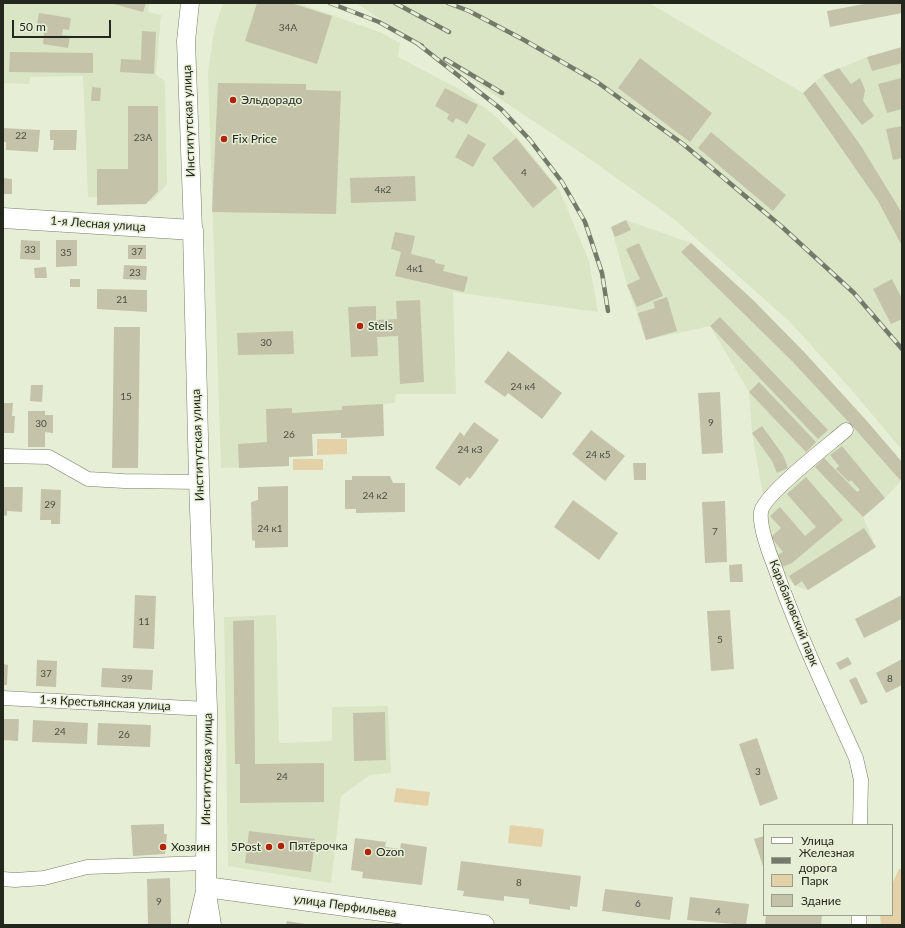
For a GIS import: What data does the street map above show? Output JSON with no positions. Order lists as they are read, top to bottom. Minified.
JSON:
{"streets":{"main road":["Институтская улица","1-я Лесная улица","улица Перфильева"],"street":["Карабановский парк","1-я Крестьянская улица"]},"crossings":[["Институтская улица","1-я Лесная улица"],["Институтская улица","1-я Крестьянская улица"],["Институтская улица","улица Перфильева"]],"places":["Эльдорадо","Fix Price","Stels","Пятёрочка","Хозяин","5Post","Ozon"],"house_numbers":["34А","22","23А","4","4к2","33","37","35","4к1","23","21","30","24 к4","15","9","30","26","24 к3","24 к5","24 к2","29","24 к1","7","11","5","37","39","8","24","26","3","24","8","9","6","4"],"legend":["Улица","Железная дорога","Парк","Здание"],"scale_bar":"50 m"}
